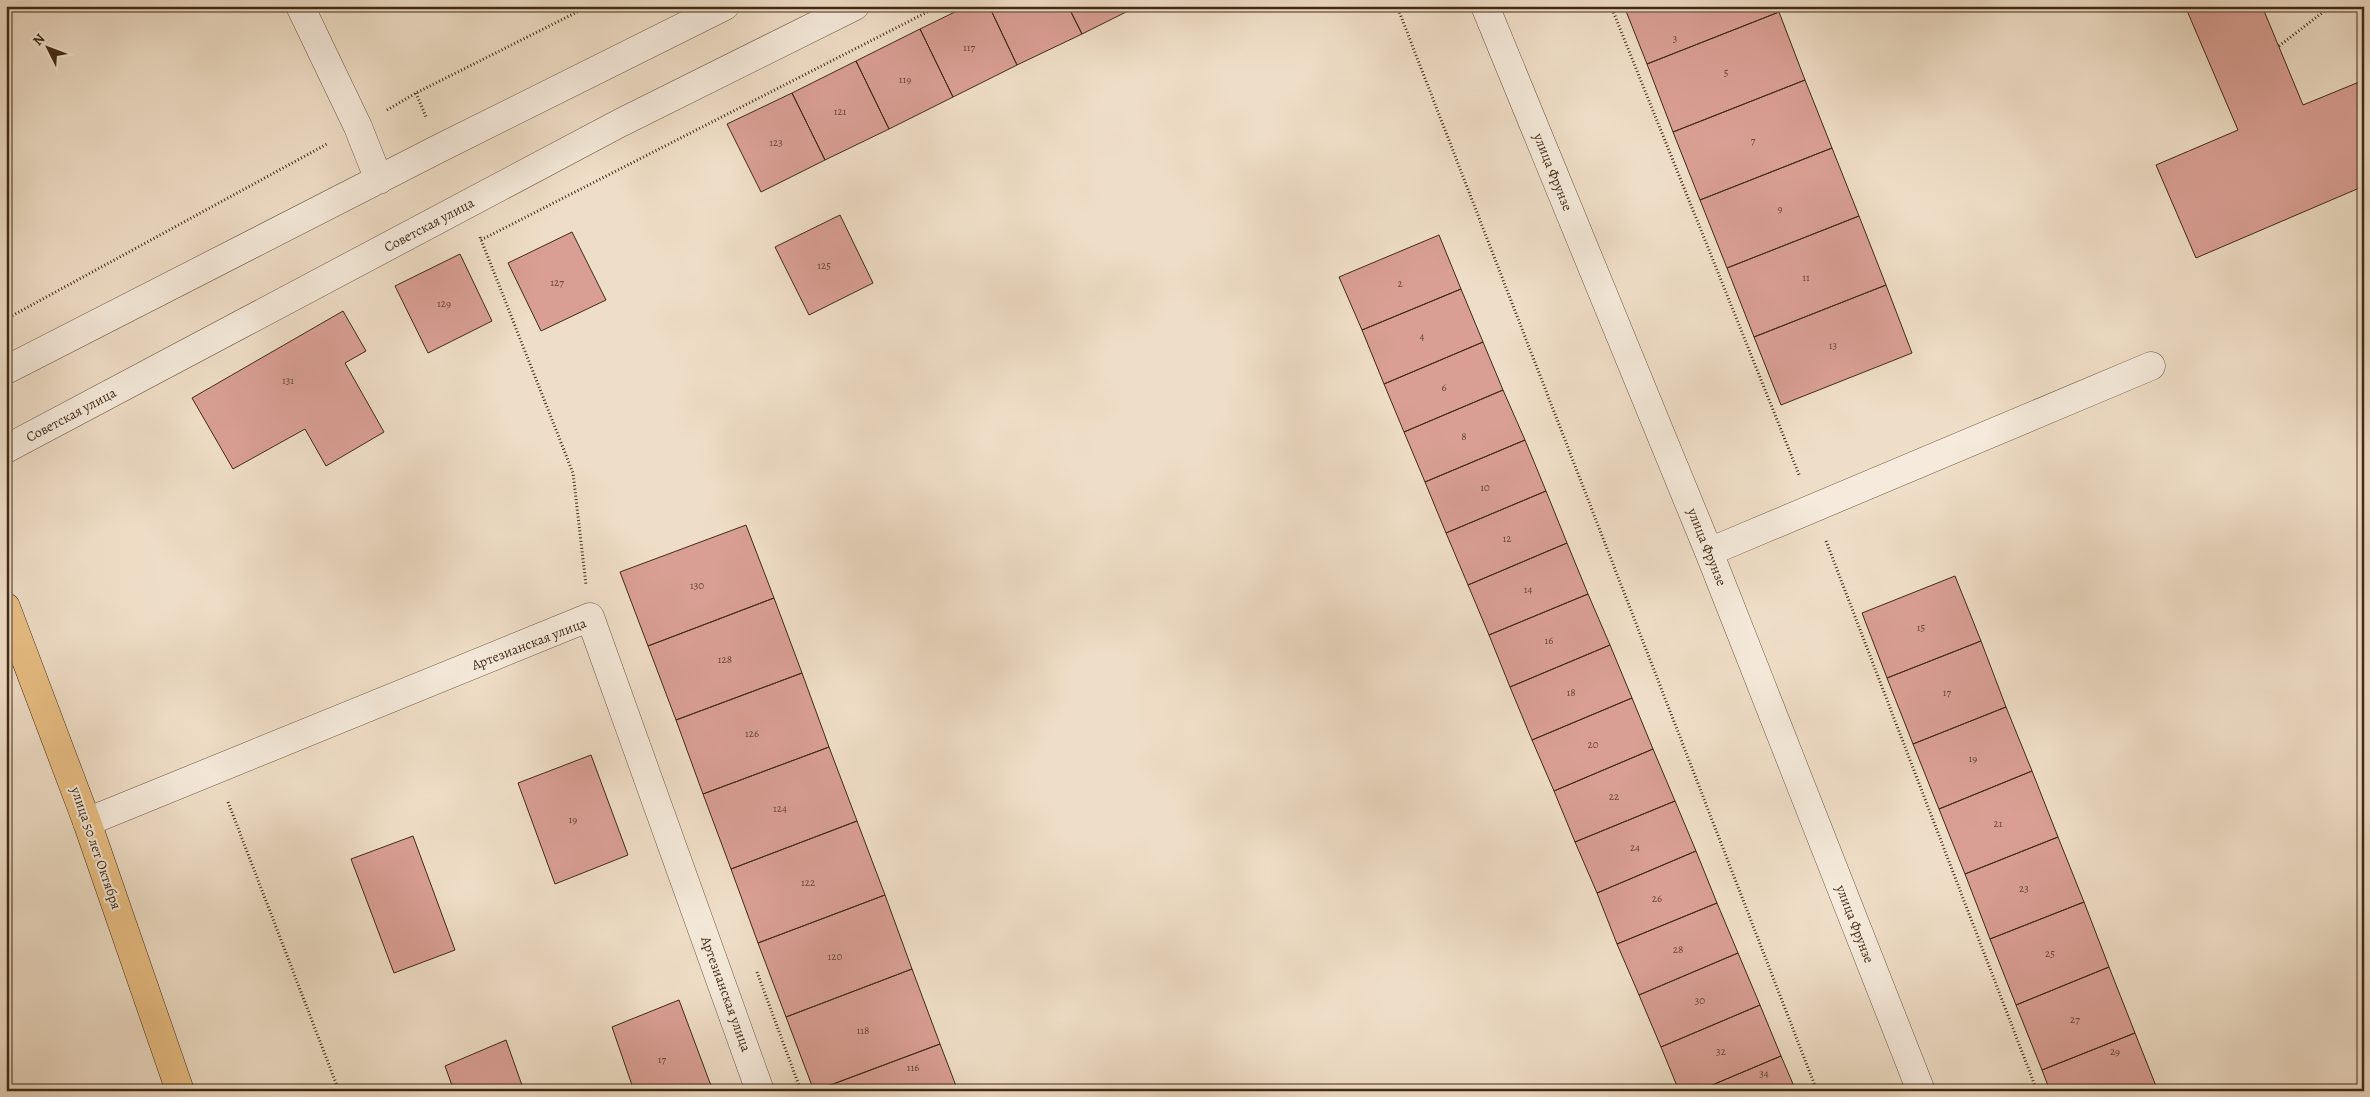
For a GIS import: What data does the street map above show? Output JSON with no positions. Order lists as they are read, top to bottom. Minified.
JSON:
{"streets":{"highway":["улица 50 лет Октября"],"street":["улица Фрунзе","Советская улица","Артезианская улица"]},"crossings":[["Артезианская улица","улица 50 лет Октября"]],"house_numbers":["3","117","5","119","121","7","123","9","125","11","127","2","129","4","13","131","6","8","10","12","130","14","15","16","128","18","17","126","20","19","22","124","19","21","24","122","23","26","28","25","120","30","27","118","32","29","17","116","34"],"north":"top left"}
